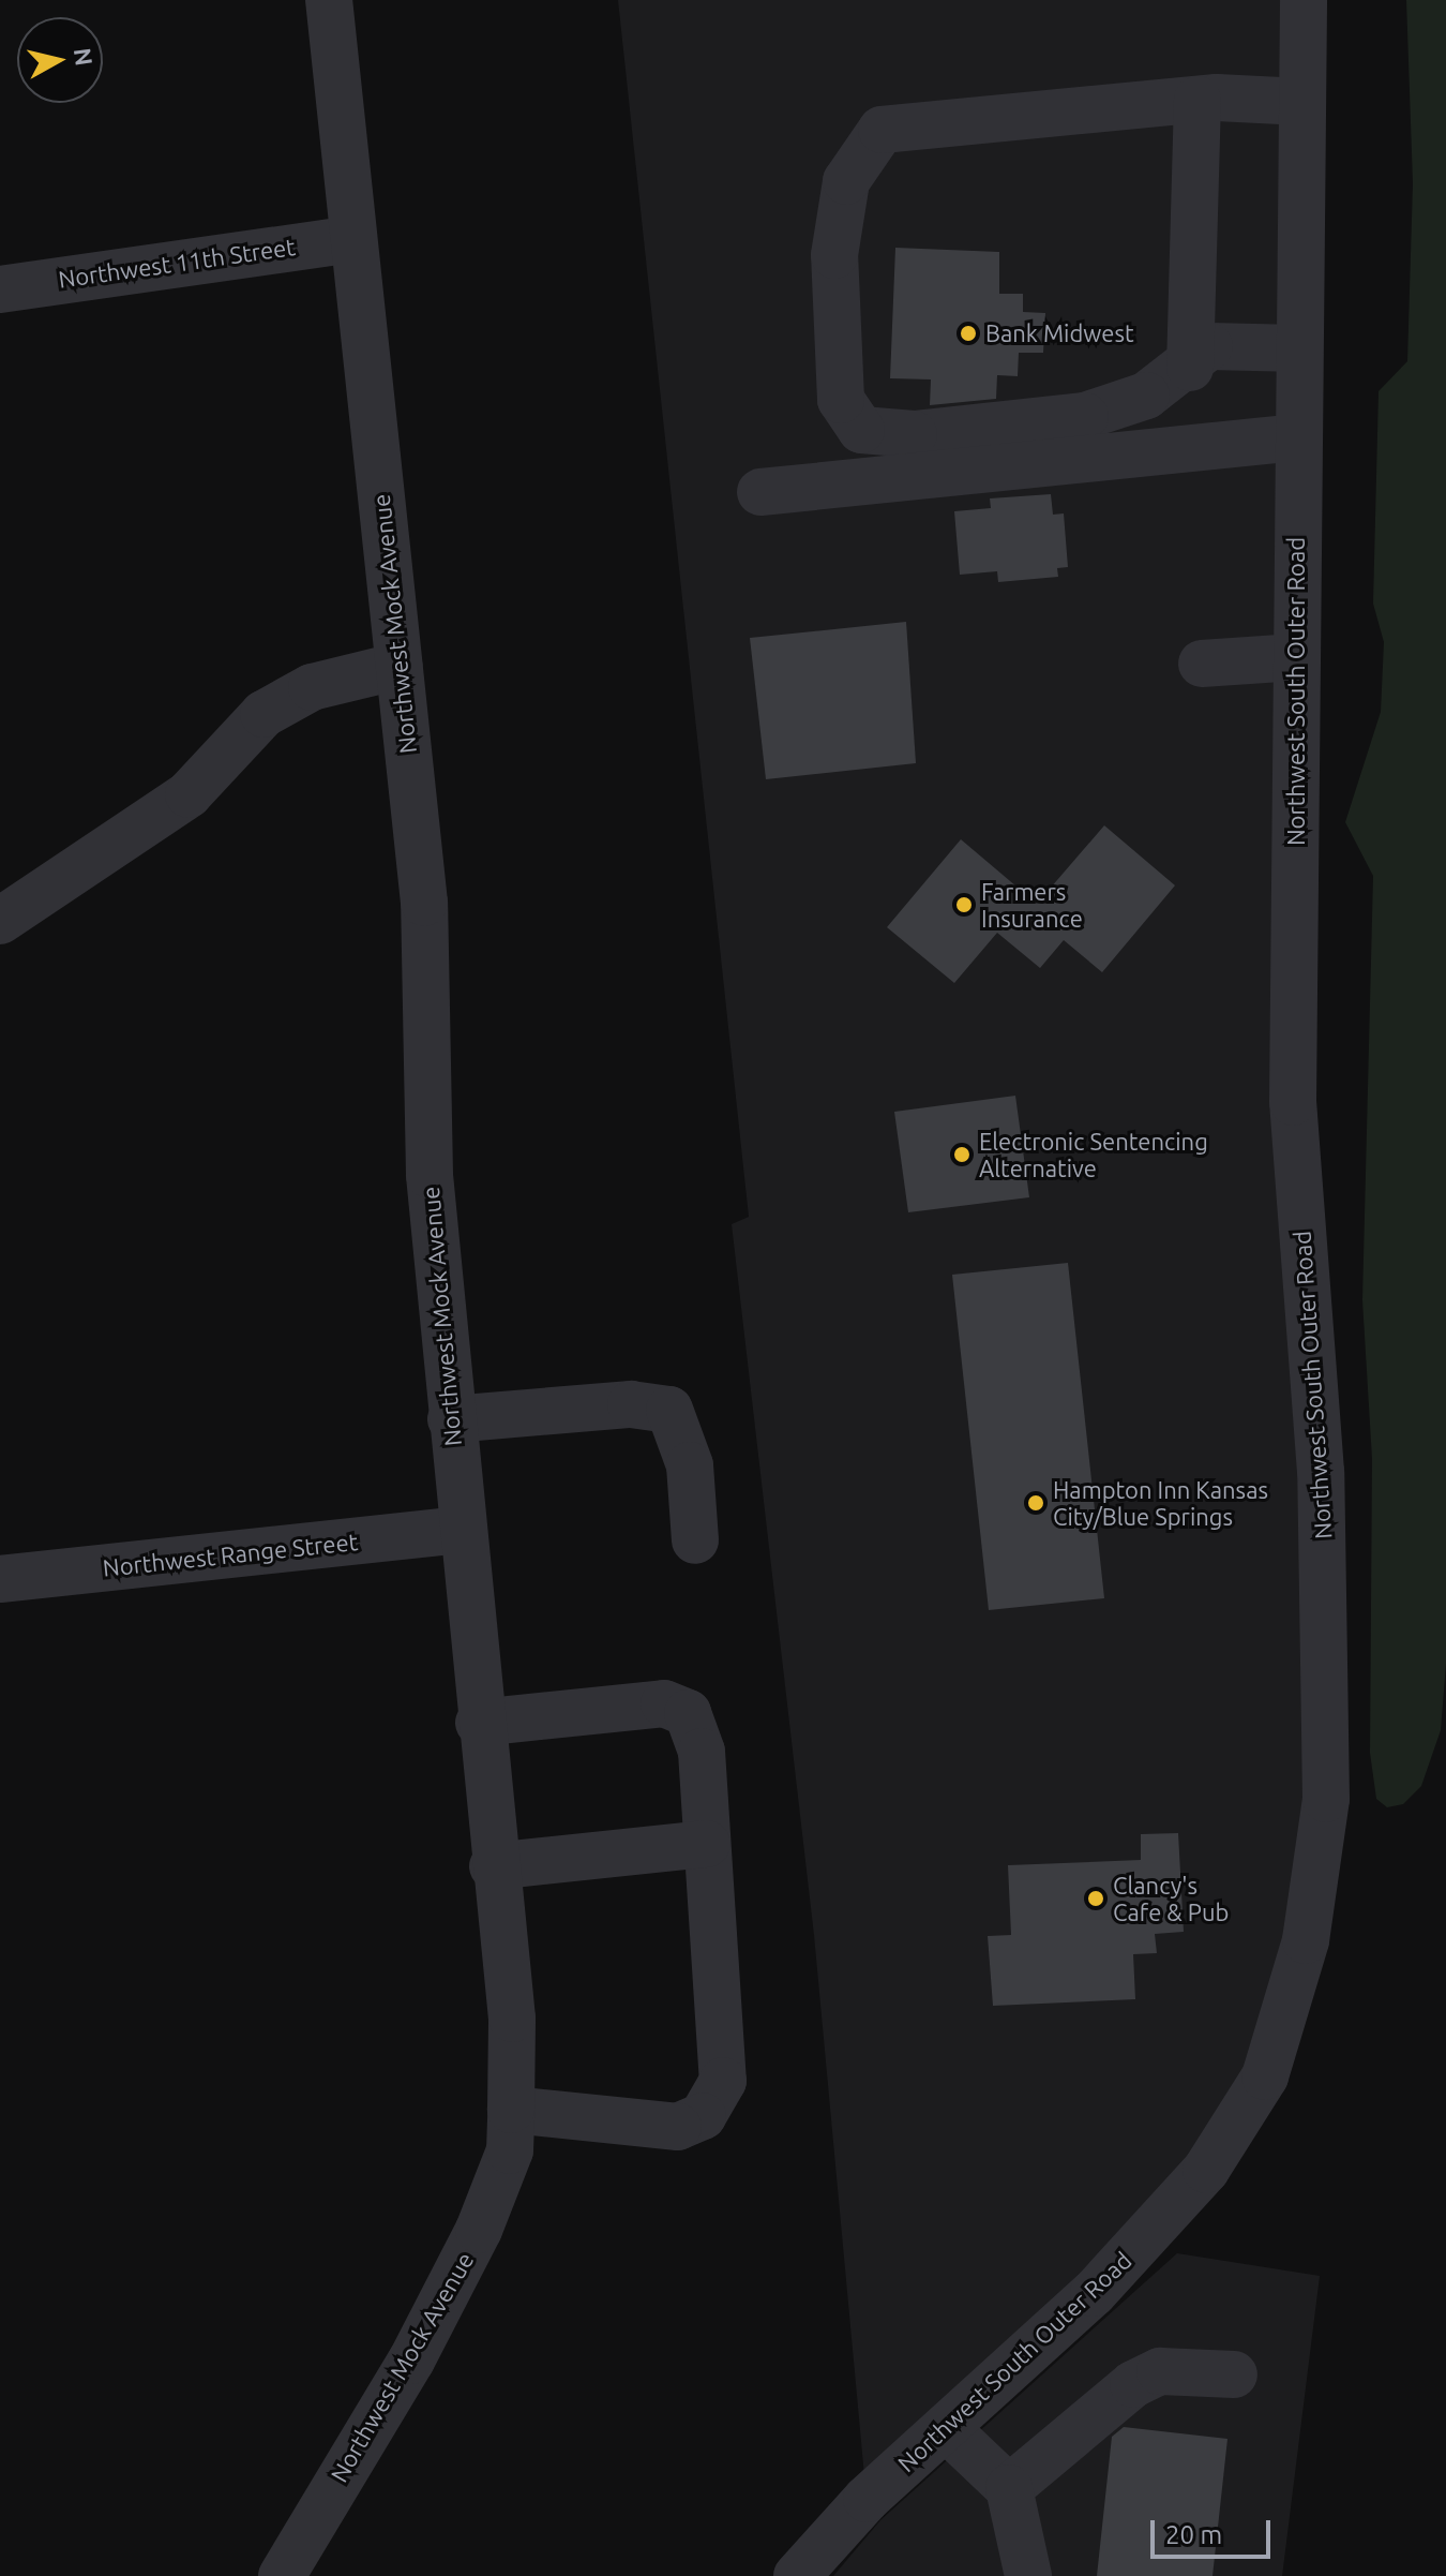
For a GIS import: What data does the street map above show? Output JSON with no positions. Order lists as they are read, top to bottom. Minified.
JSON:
{"streets":{"street":["Northwest 11th Street","Northwest Mock Avenue","Northwest South Outer Road","Northwest Range Street"]},"crossings":[["Northwest 11th Street","Northwest Mock Avenue"],["Northwest Mock Avenue","Northwest Range Street"]],"places":["Bank Midwest","Farmers Insurance","Electronic Sentencing Alternative","Hampton Inn Kansas City/Blue Springs","Clancy's Cafe & Pub"],"scale_bar":"20 m","north":"right"}
